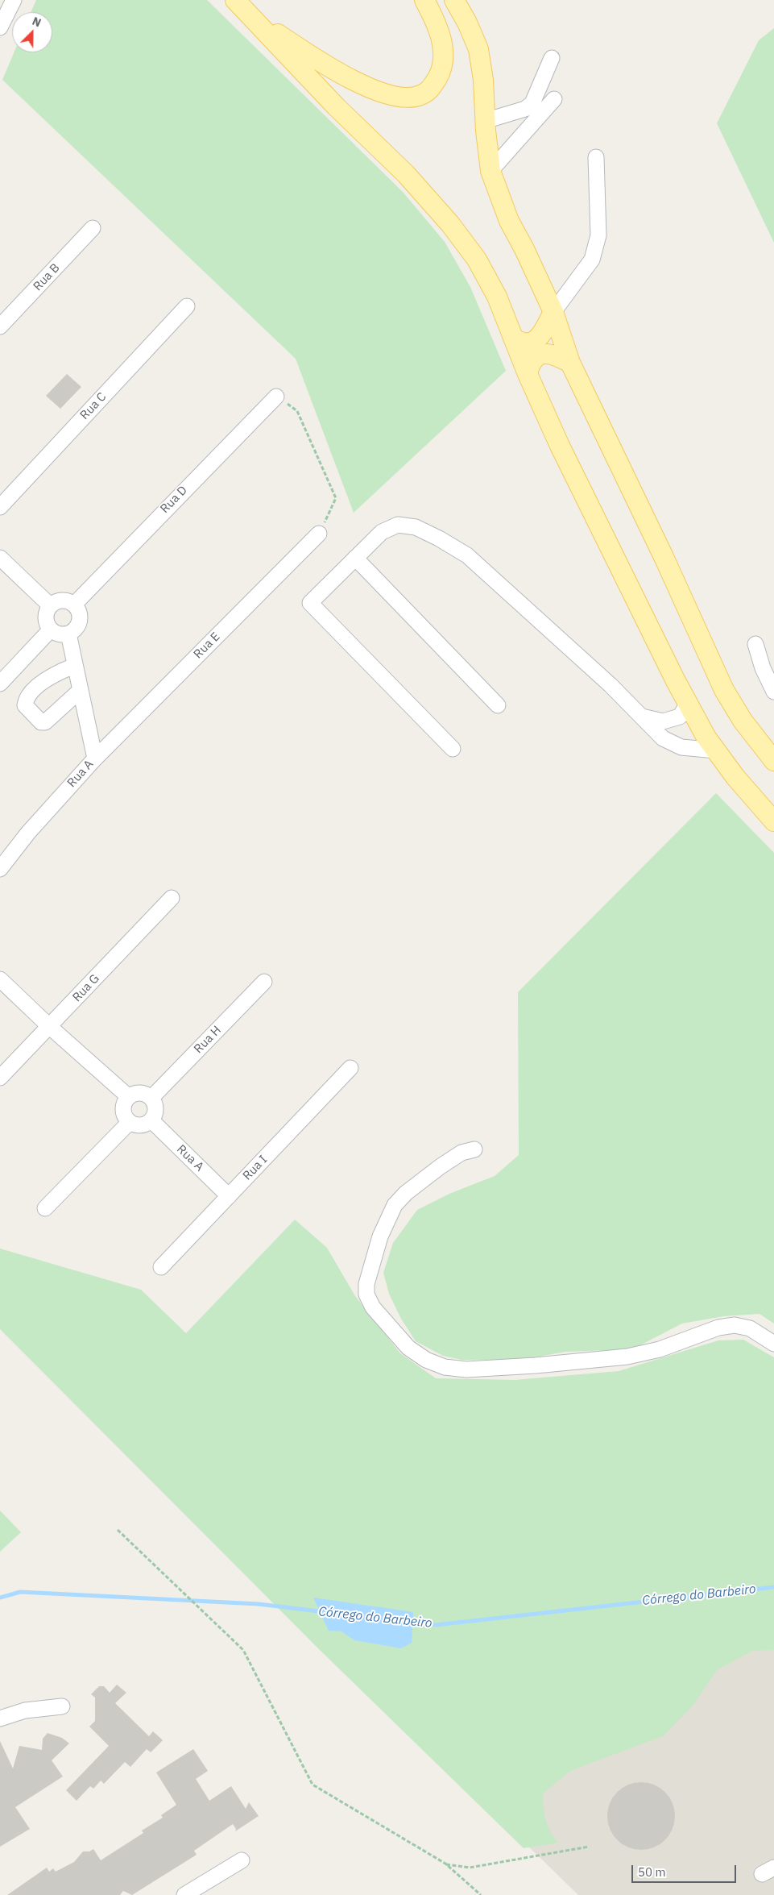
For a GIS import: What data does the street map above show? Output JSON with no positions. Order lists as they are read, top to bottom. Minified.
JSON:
{"streets":{"street":["Rua B","Rua C","Rua D","Rua E","Rua A","Rua G","Rua H","Rua I"]},"crossings":[["Rua D","Rua A"],["Rua E","Rua A"],["Rua A","Rua H"],["Rua A","Rua I"]],"water":["Córrego do Barbeiro"],"scale_bar":"50 m","north":"top right"}
